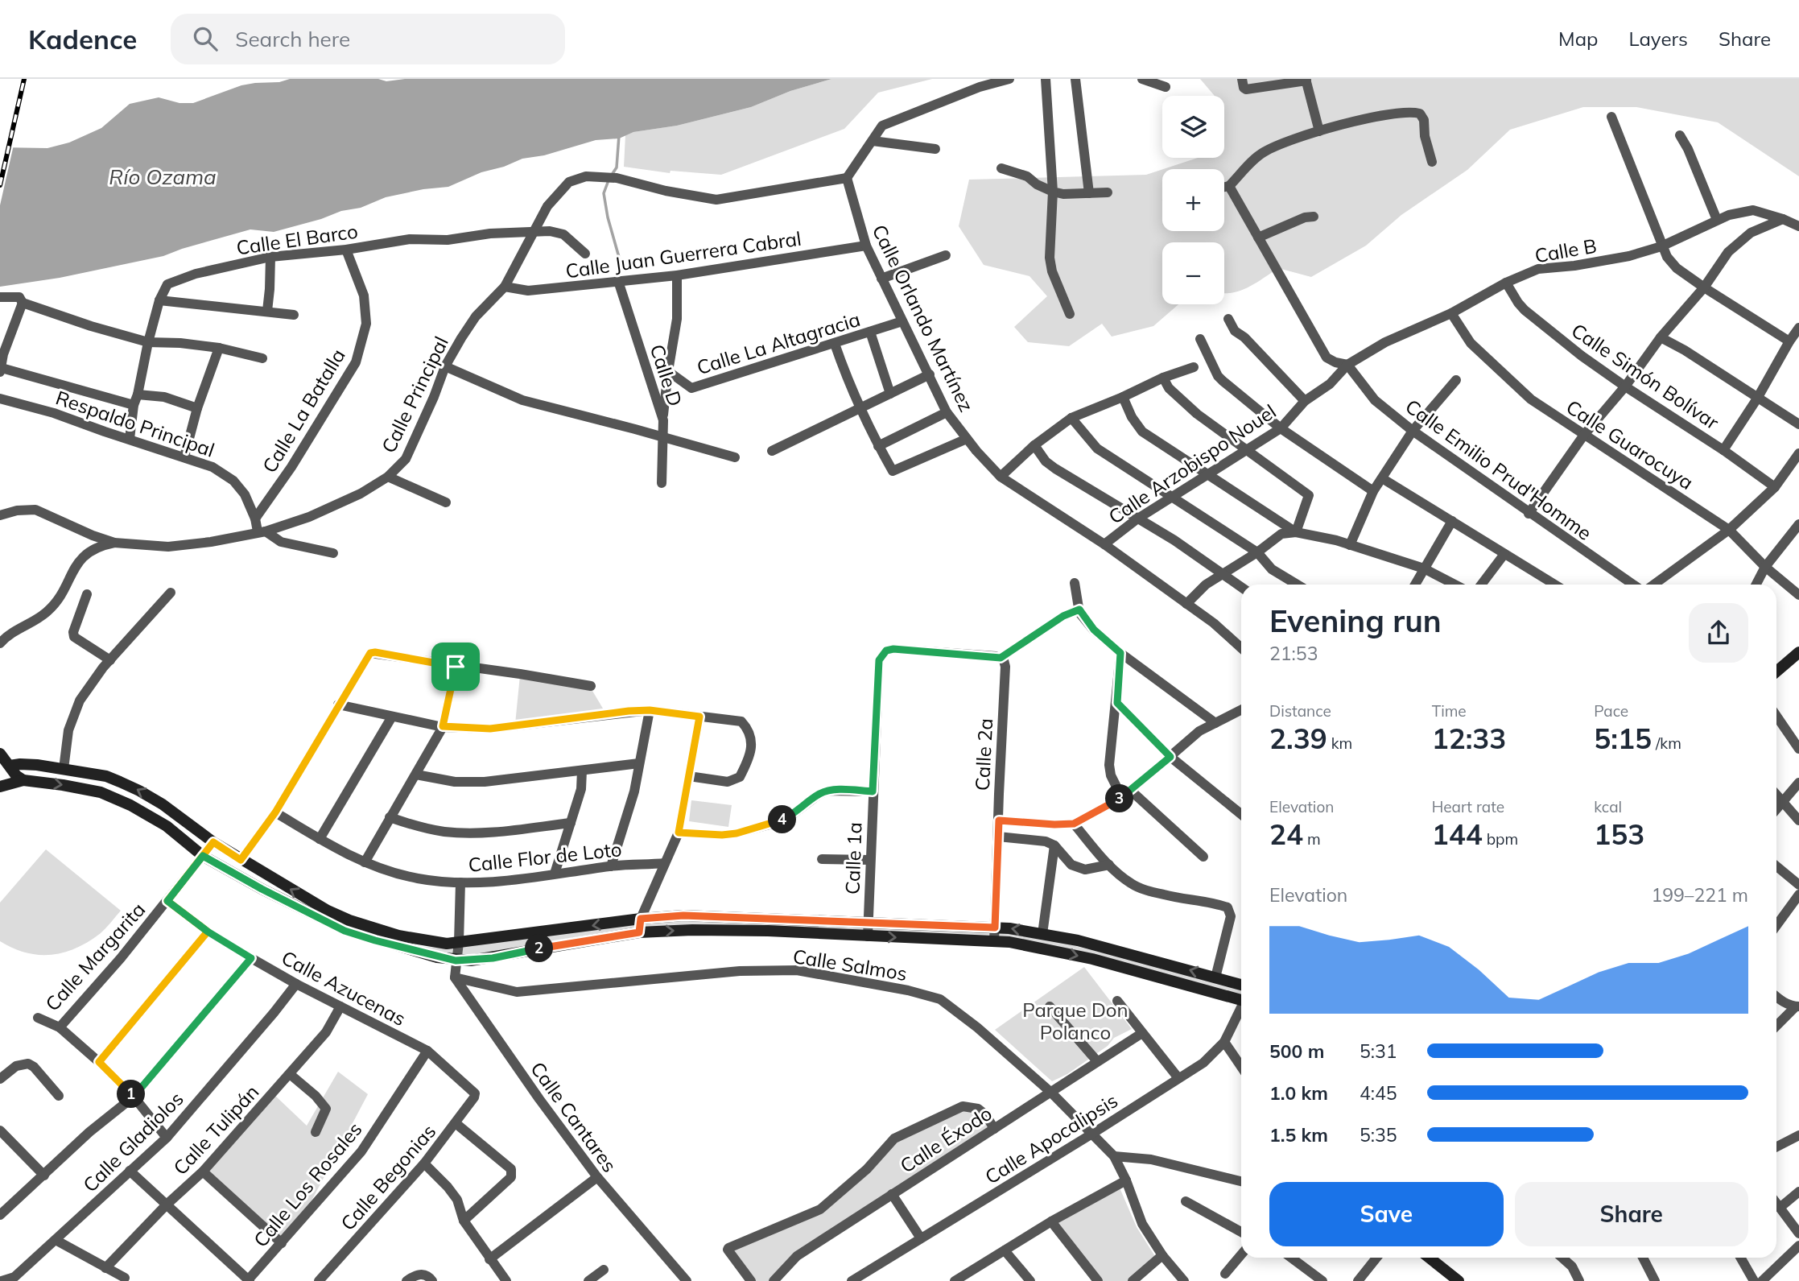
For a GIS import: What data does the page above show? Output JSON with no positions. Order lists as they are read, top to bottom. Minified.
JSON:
{"streets":{"street":["Calle El Barco","Calle B","Calle Juan Guerrera Cabral","Calle Orlando Martínez","Calle La Altagracia","Calle D","Calle Simón Bolívar","Calle Principal","Calle La Batalla","Respaldo Principal","Calle Guarocuya","Calle Arzobispo Nouel","Calle Emilio Prud'Homme","Calle 2a","Calle Flor de Loto","Calle 1a","Calle Margarita","Calle Salmos","Calle Azucenas","Calle Cantares","Calle Tulipán","Calle Apocalipsis","Calle Éxodo","Calle Gladiolos","Calle Begonias","Calle Los Rosales"]},"crossings":[["Calle El Barco","Calle Principal"],["Calle El Barco","Calle La Batalla"],["Calle El Barco","Respaldo Principal"],["Calle B","Calle Simón Bolívar"],["Calle B","Calle Guarocuya"],["Calle B","Calle Arzobispo Nouel"],["Calle B","Calle Emilio Prud'Homme"],["Calle Juan Guerrera Cabral","Calle Orlando Martínez"],["Calle Juan Guerrera Cabral","Calle D"],["Calle Juan Guerrera Cabral","Calle Principal"],["Calle Orlando Martínez","Calle La Altagracia"],["Calle Orlando Martínez","Calle Principal"],["Calle Orlando Martínez","Calle Arzobispo Nouel"],["Calle Principal","Respaldo Principal"],["Calle La Batalla","Respaldo Principal"],["Calle Arzobispo Nouel","Calle Emilio Prud'Homme"],["Calle 2a","Calle 1a"],["Calle Margarita","Calle Azucenas"],["Calle Salmos","Calle Cantares"],["Calle Salmos","Calle Apocalipsis"],["Calle Salmos","Calle Éxodo"],["Calle Azucenas","Calle Tulipán"],["Calle Azucenas","Calle Gladiolos"],["Calle Azucenas","Calle Begonias"],["Calle Azucenas","Calle Los Rosales"]],"water":["Río Ozama"],"parks":["Parque Don Polanco"],"page":{"header":"Kadence","search":"Search here","nav":["Map","Layers","Share"],"map_buttons":["+","−"],"heading":["Evening run","21:53"],"stats":[["Distance","2.39 km"],["Time","12:33"],["Pace","5:15 /km"],["Elevation","24 m"],["Heart rate","144 bpm"],["kcal","153"]],"pins":["3","4","2","1"],"chart":["Elevation","199–221 m"],"list":[{"name":"500 m","note":"5:31"},{"name":"1.0 km","note":"4:45"},{"name":"1.5 km","note":"5:35"}],"buttons":["Save","Share"]}}
